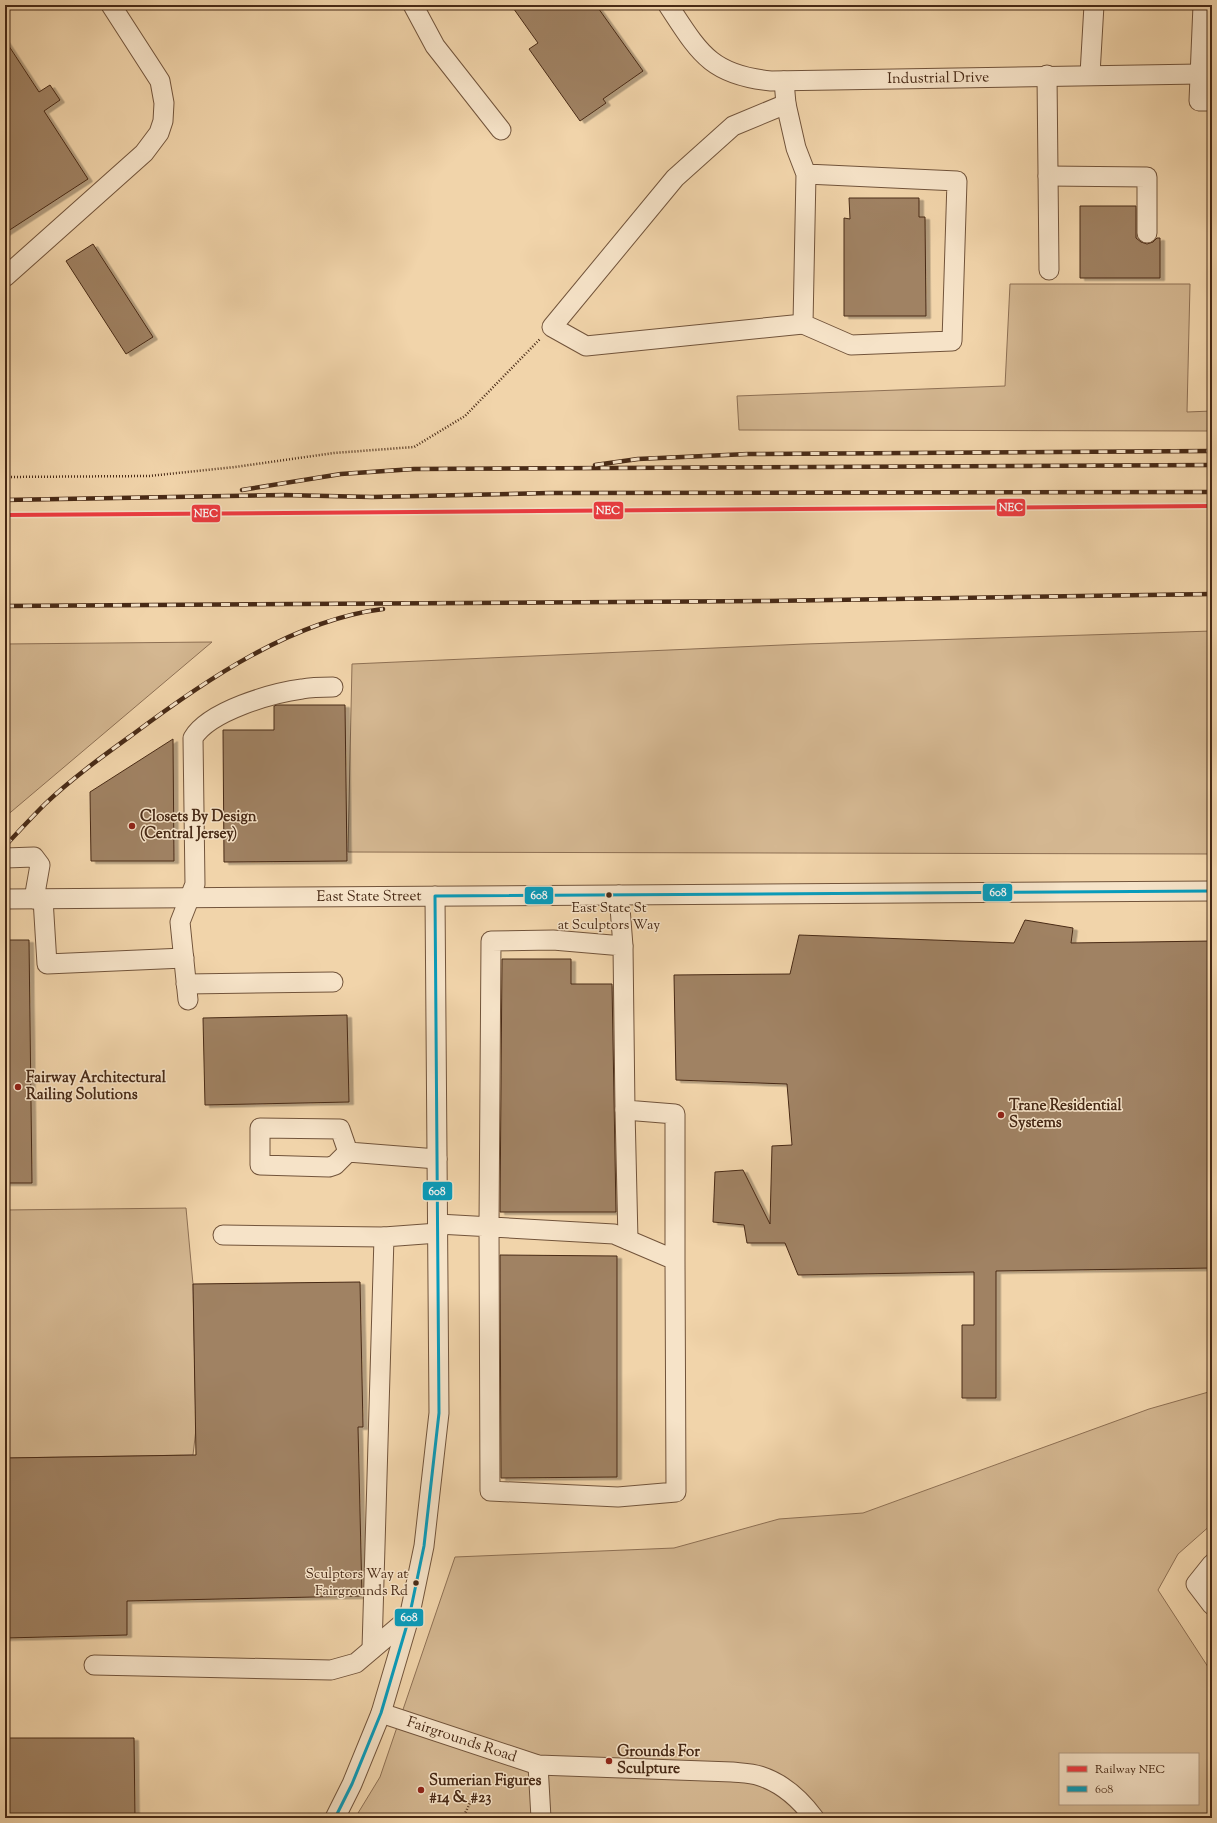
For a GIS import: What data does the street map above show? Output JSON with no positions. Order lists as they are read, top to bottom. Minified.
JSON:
{"streets":{"street":["Industrial Drive","East State Street","Fairgrounds Road"]},"places":["Closets By Design (Central Jersey)","East State St at Sculptors Way","Fairway Architectural Railing Solutions","Trane Residential Systems","Sculptors Way at Fairgrounds Rd","Grounds For Sculpture","Sumerian Figures #14 & #23"],"lines":["rail line NEC","transit line 608"],"legend":["Railway NEC","608"]}
